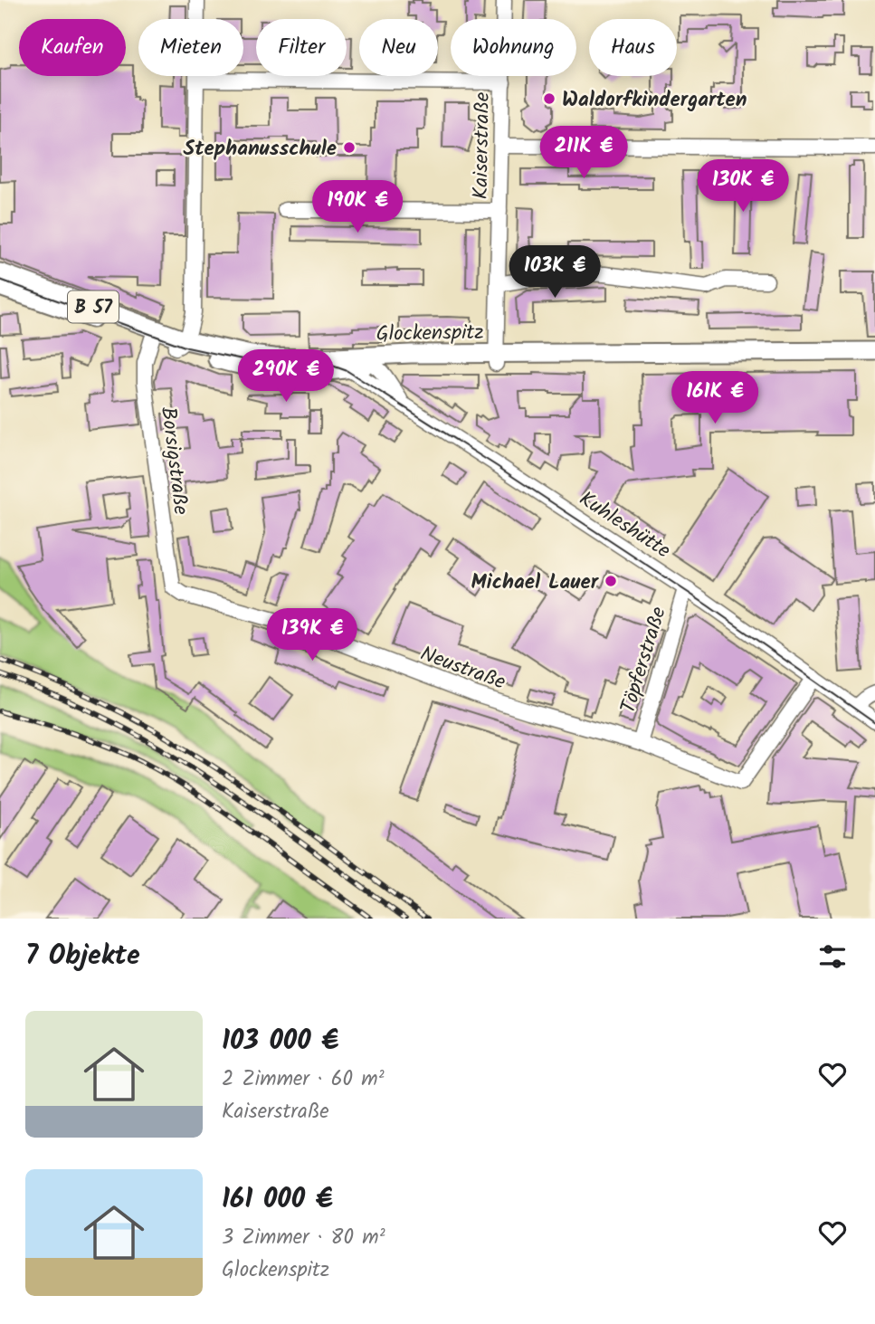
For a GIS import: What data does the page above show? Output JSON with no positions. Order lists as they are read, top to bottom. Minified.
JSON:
{"streets":{"main road":["B 57","Glockenspitz"],"street":["Kaiserstraße","Borsigstraße","Kuhleshütte","Töpferstraße","Neustraße"]},"crossings":[["Kaiserstraße","Glockenspitz"],["Glockenspitz","Borsigstraße"],["Glockenspitz","Kuhleshütte"],["Borsigstraße","Neustraße"],["Kuhleshütte","Töpferstraße"],["Kuhleshütte","Neustraße"],["Töpferstraße","Neustraße"]],"places":["Waldorfkindergarten","Stephanusschule","Michael Lauer"],"page":{"chip":["Kaufen","Mieten","Filter","Neu","Wohnung","Haus"],"price":["211K €","130K €","190K €","103K €","290K €","161K €","139K €"],"heading":"7 Objekte","list":[{"name":"103 000 €","note":"2 Zimmer · 60 m² · Kaiserstraße"},{"name":"161 000 €","note":"3 Zimmer · 80 m² · Glockenspitz"}]}}
